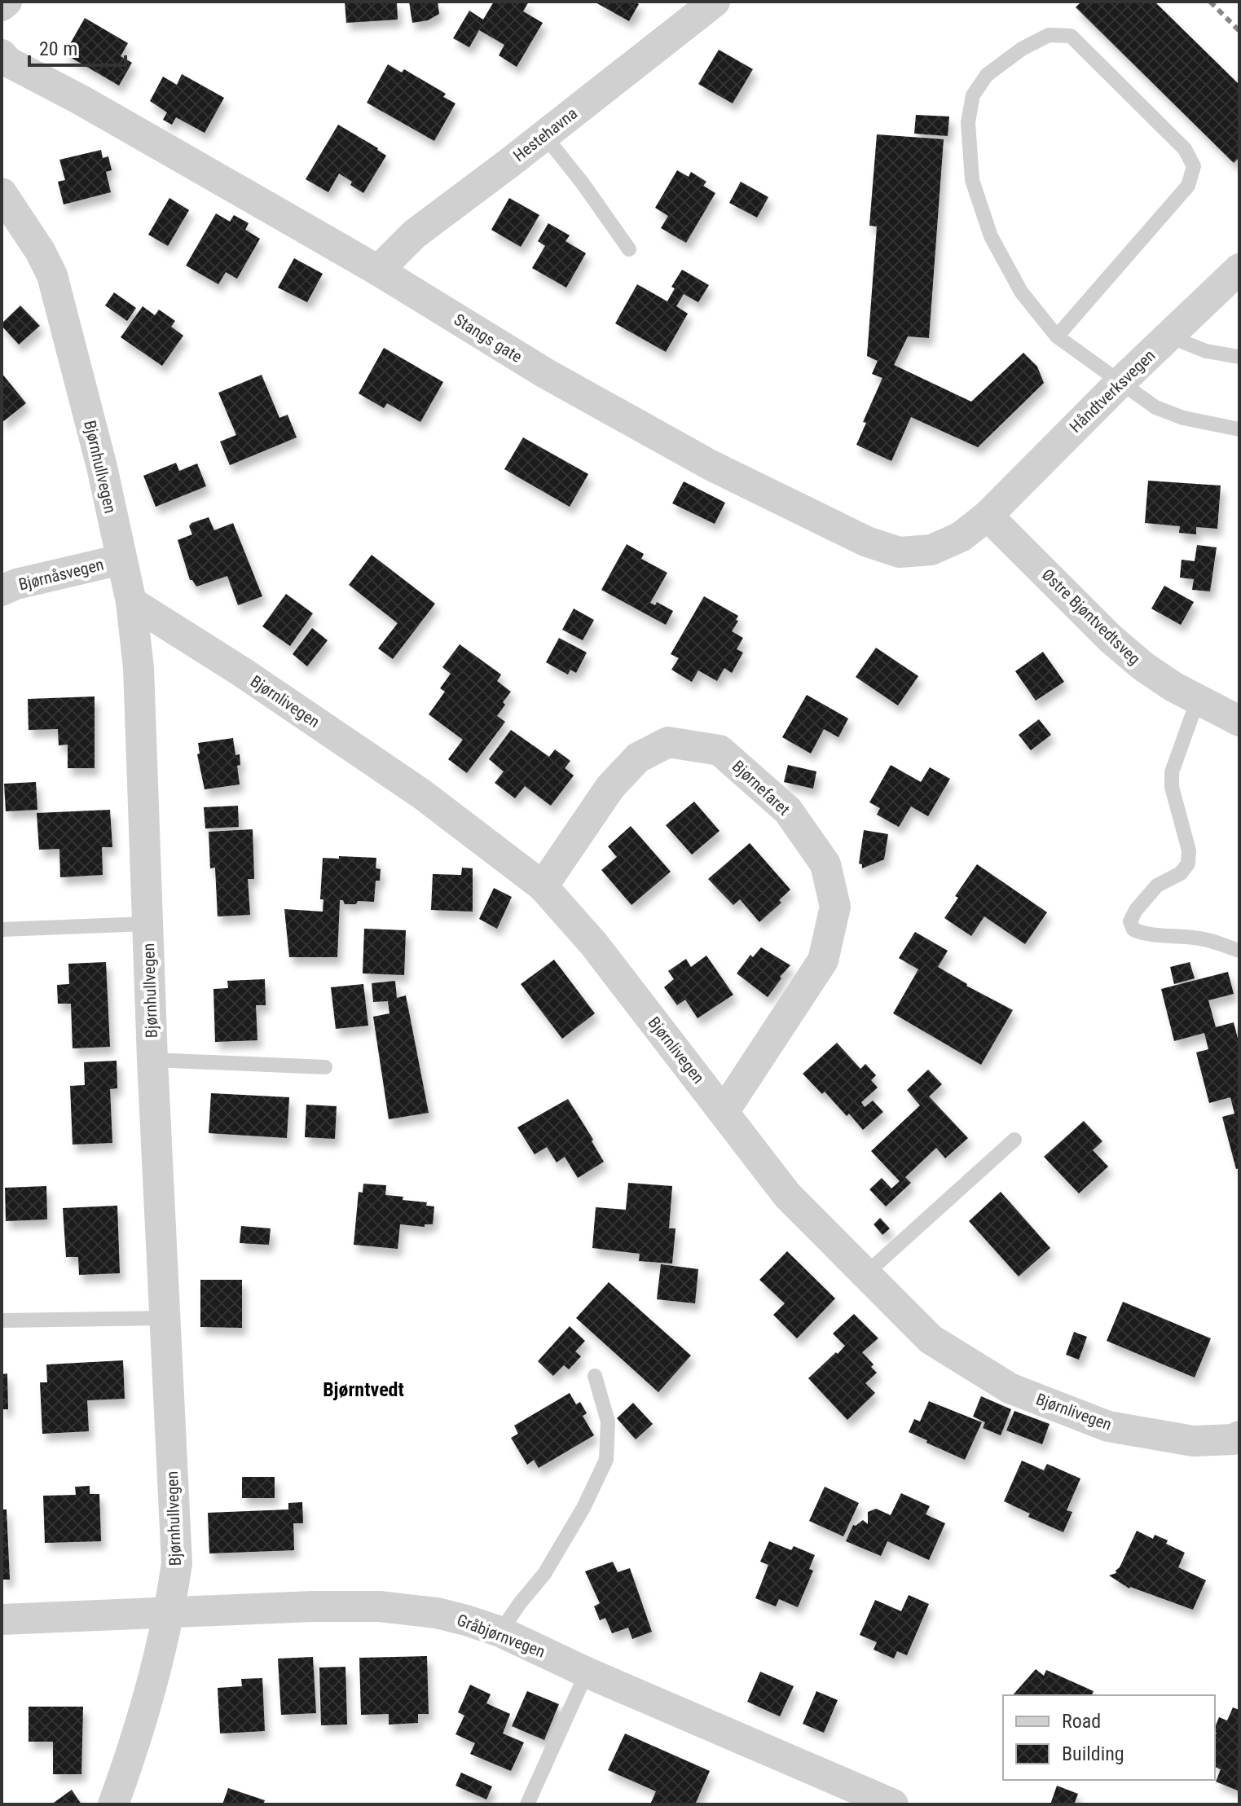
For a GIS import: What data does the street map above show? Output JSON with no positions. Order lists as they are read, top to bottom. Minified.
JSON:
{"streets":{"street":["Hestehavna","Stangs gate","Håndtverksvegen","Bjørnhullvegen","Bjørnåsvegen","Østre Bjøntvedtsveg","Bjørnlivegen","Bjørnefaret","Gråbjørnvegen"]},"crossings":[["Hestehavna","Stangs gate"],["Stangs gate","Håndtverksvegen"],["Stangs gate","Østre Bjøntvedtsveg"],["Håndtverksvegen","Østre Bjøntvedtsveg"],["Bjørnhullvegen","Bjørnåsvegen"],["Bjørnhullvegen","Bjørnlivegen"],["Bjørnhullvegen","Gråbjørnvegen"],["Bjørnlivegen","Bjørnefaret"]],"districts":["Bjørntvedt"],"legend":["Road","Building"],"scale_bar":"20 m"}
